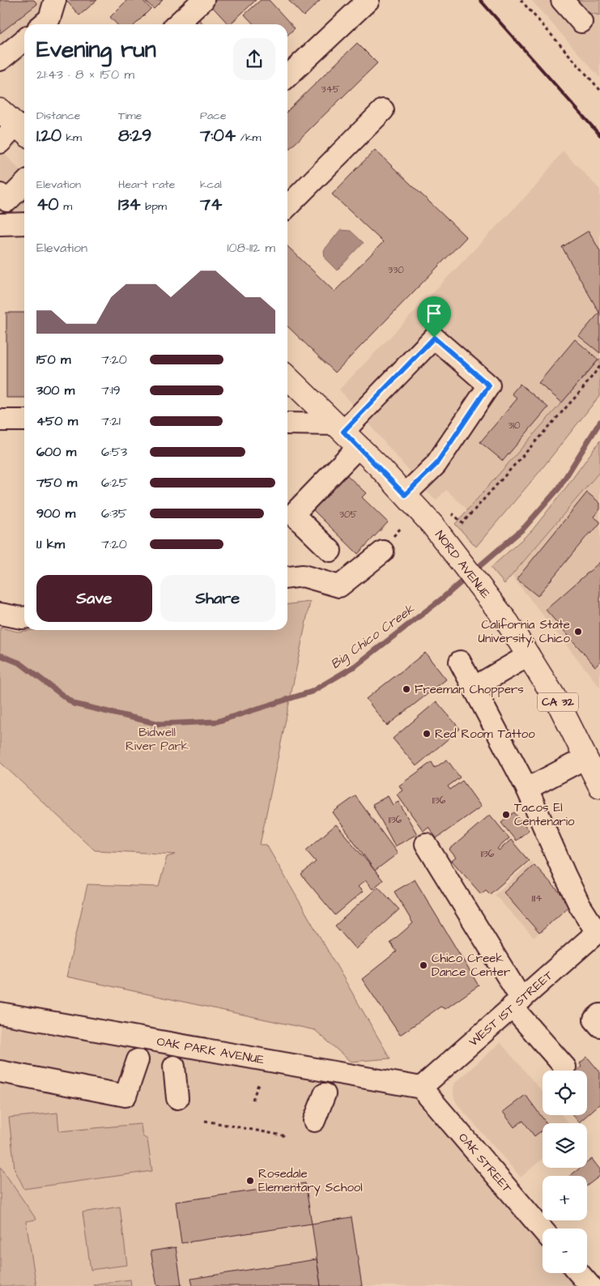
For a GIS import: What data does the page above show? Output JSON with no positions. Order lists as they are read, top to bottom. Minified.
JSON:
{"streets":{"main road":["NORD AVENUE","CA 32"],"street":["WEST 1ST STREET","OAK PARK AVENUE","OAK STREET"]},"crossings":[["WEST 1ST STREET","OAK PARK AVENUE"],["WEST 1ST STREET","OAK STREET"],["OAK PARK AVENUE","OAK STREET"]],"water":["Big Chico Creek"],"parks":["Bidwell River Park"],"places":["California State University, Chico","Freeman Choppers","Red Room Tattoo","Tacos El Centenario","Chico Creek Dance Center","Rosedale Elementary School"],"house_numbers":["345","330","310","305","1136","1136","1136","1114"],"page":{"heading":["Evening run","21:43 · 8 × 150 m"],"stats":[["Distance","1.20 km"],["Time","8:29"],["Pace","7:04 /km"],["Elevation","40 m"],["Heart rate","134 bpm"],["kcal","74"]],"chart":["Elevation","108–112 m"],"list":[{"name":"150 m","note":"7:20"},{"name":"300 m","note":"7:19"},{"name":"450 m","note":"7:21"},{"name":"600 m","note":"6:53"},{"name":"750 m","note":"6:25"},{"name":"900 m","note":"6:35"},{"name":"1.1 km","note":"7:20"}],"buttons":["Save","Share"],"map_buttons":["+","−"]}}
